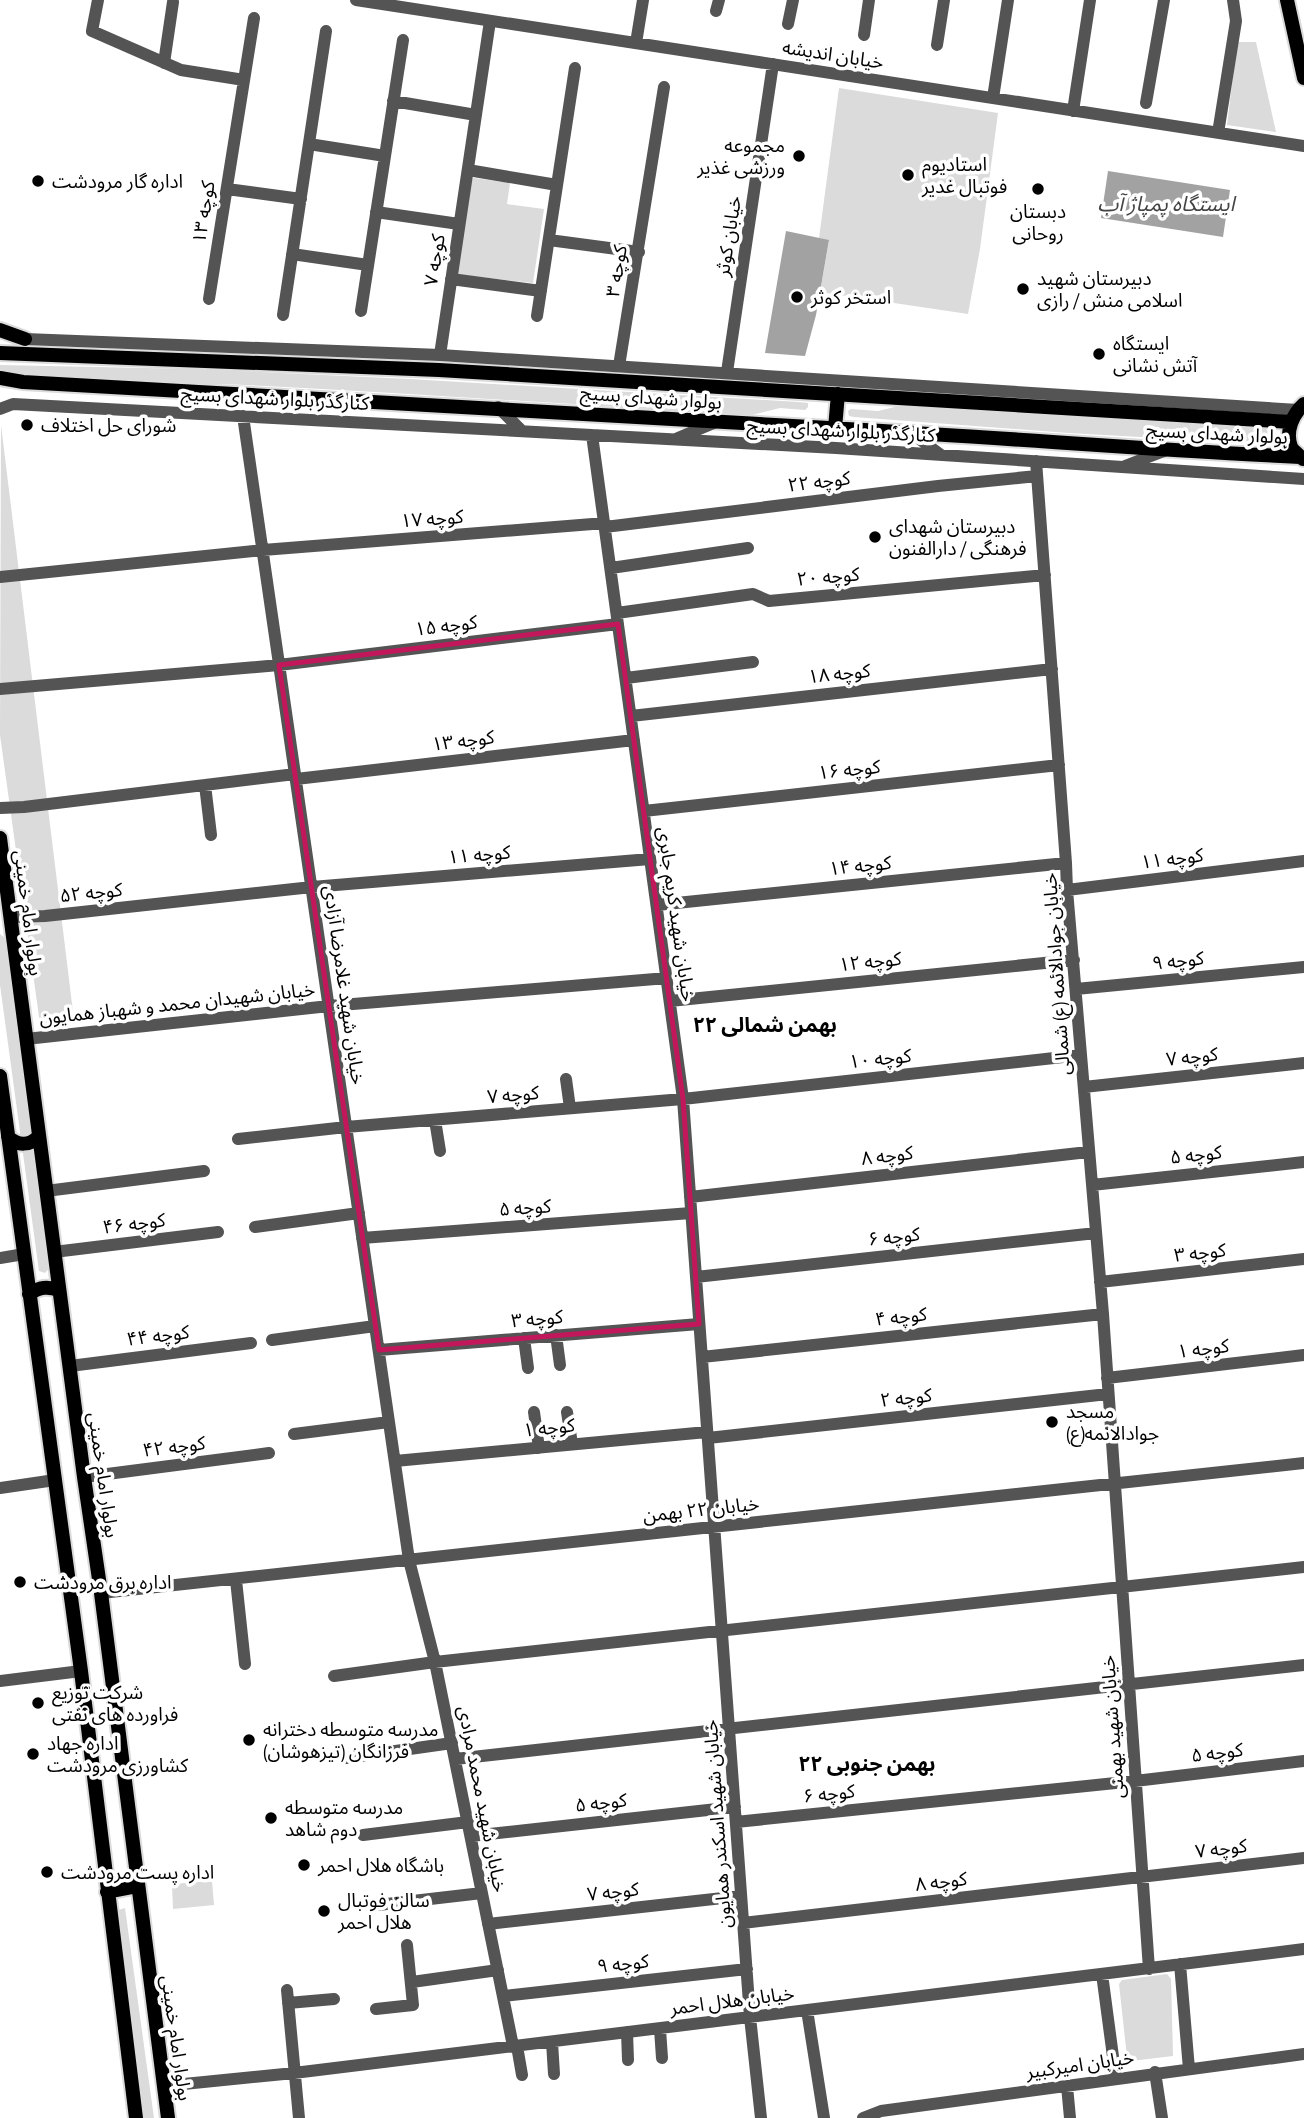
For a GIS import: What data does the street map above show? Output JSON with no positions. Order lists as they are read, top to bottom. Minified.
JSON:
{"streets":{"main road":["بولوار شهدای بسیج","بولوار امام خمینی"],"street":["خیابان اندیشه","کوچه ۱۳","خیابان کوثر","کوچه ۷","کوچه ۳","کنارگذر بلوار شهدای بسیج","کوچه ۲۲","کوچه ۱۷","کوچه ۲۰","کوچه ۱۵","کوچه ۱۸","کوچه ۱۶","کوچه ۱۱","کوچه ۱۴","کوچه ۵۲","خیابان شهید کریم جابری","کوچه ۹","کوچه ۱۲","خیابان جوادالائمه (ع) شمالی","خیابان شهید غلامرضا آزادی","خیابان شهیدان محمد و شهباز همایون","کوچه ۱۰","کوچه ۵","کوچه ۸","کوچه ۴۶","کوچه ۶","کوچه ۴","کوچه ۴۴","کوچه ۱","کوچه ۲","کوچه ۴۲","خیابان ۲۲ بهمن","خیابان شهید بهمنی","خیابان شهید محمد مرادی","خیابان شهید اسکندر همایون","خیابان هلال احمر","خیابان امیرکبیر"]},"crossings":[["خیابان اندیشه","خیابان کوثر"],["کوچه ۱۳","خیابان شهید کریم جابری"],["کوچه ۱۳","خیابان شهید غلامرضا آزادی"],["کوچه ۷","خیابان شهید کریم جابری"],["کوچه ۷","خیابان جوادالائمه (ع) شمالی"],["کوچه ۷","خیابان شهید غلامرضا آزادی"],["کوچه ۷","کوچه ۱۰"],["کوچه ۷","کوچه ۸"],["کوچه ۷","خیابان شهید بهمنی"],["کوچه ۷","خیابان شهید محمد مرادی"],["کوچه ۷","خیابان شهید اسکندر همایون"],["کوچه ۳","خیابان شهید کریم جابری"],["کوچه ۳","خیابان جوادالائمه (ع) شمالی"],["کوچه ۳","خیابان شهید غلامرضا آزادی"],["کنارگذر بلوار شهدای بسیج","خیابان شهید کریم جابری"],["کنارگذر بلوار شهدای بسیج","خیابان جوادالائمه (ع) شمالی"],["کنارگذر بلوار شهدای بسیج","خیابان شهید غلامرضا آزادی"],["کوچه ۲۲","کوچه ۱۷"],["کوچه ۲۲","خیابان شهید کریم جابری"],["کوچه ۲۲","خیابان جوادالائمه (ع) شمالی"],["کوچه ۱۷","خیابان شهید کریم جابری"],["کوچه ۱۷","خیابان شهید غلامرضا آزادی"],["کوچه ۲۰","کوچه ۱۵"],["کوچه ۲۰","خیابان شهید کریم جابری"],["کوچه ۲۰","خیابان جوادالائمه (ع) شمالی"],["کوچه ۱۵","خیابان شهید کریم جابری"],["کوچه ۱۵","خیابان شهید غلامرضا آزادی"],["کوچه ۱۸","خیابان شهید کریم جابری"],["کوچه ۱۸","خیابان جوادالائمه (ع) شمالی"],["کوچه ۱۶","خیابان شهید کریم جابری"],["کوچه ۱۶","خیابان جوادالائمه (ع) شمالی"],["کوچه ۱۱","کوچه ۵۲"],["کوچه ۱۱","خیابان شهید کریم جابری"],["کوچه ۱۱","خیابان جوادالائمه (ع) شمالی"],["کوچه ۱۱","خیابان شهید غلامرضا آزادی"],["کوچه ۱۴","خیابان شهید کریم جابری"],["کوچه ۱۴","خیابان جوادالائمه (ع) شمالی"],["کوچه ۵۲","بولوار امام خمینی"],["کوچه ۵۲","خیابان شهید غلامرضا آزادی"],["بولوار امام خمینی","خیابان شهیدان محمد و شهباز همایون"],["بولوار امام خمینی","کوچه ۴۶"],["بولوار امام خمینی","کوچه ۴۴"],["بولوار امام خمینی","کوچه ۴۲"],["بولوار امام خمینی","خیابان ۲۲ بهمن"],["بولوار امام خمینی","خیابان هلال احمر"],["خیابان شهید کریم جابری","کوچه ۱۲"],["خیابان شهید کریم جابری","خیابان شهیدان محمد و شهباز همایون"],["خیابان شهید کریم جابری","کوچه ۱۰"],["خیابان شهید کریم جابری","کوچه ۵"],["خیابان شهید کریم جابری","کوچه ۸"],["خیابان شهید کریم جابری","کوچه ۶"],["خیابان شهید کریم جابری","کوچه ۴"],["خیابان شهید کریم جابری","کوچه ۱"],["خیابان شهید کریم جابری","کوچه ۲"],["خیابان شهید کریم جابری","خیابان ۲۲ بهمن"],["خیابان شهید کریم جابری","خیابان شهید اسکندر همایون"],["کوچه ۹","خیابان جوادالائمه (ع) شمالی"],["کوچه ۹","خیابان شهید محمد مرادی"],["کوچه ۹","خیابان شهید اسکندر همایون"],["کوچه ۱۲","خیابان جوادالائمه (ع) شمالی"],["خیابان جوادالائمه (ع) شمالی","کوچه ۱۰"],["خیابان جوادالائمه (ع) شمالی","کوچه ۵"],["خیابان جوادالائمه (ع) شمالی","کوچه ۸"],["خیابان جوادالائمه (ع) شمالی","کوچه ۶"],["خیابان جوادالائمه (ع) شمالی","کوچه ۴"],["خیابان جوادالائمه (ع) شمالی","کوچه ۱"],["خیابان جوادالائمه (ع) شمالی","کوچه ۲"],["خیابان جوادالائمه (ع) شمالی","خیابان ۲۲ بهمن"],["خیابان جوادالائمه (ع) شمالی","خیابان شهید بهمنی"],["خیابان شهید غلامرضا آزادی","خیابان شهیدان محمد و شهباز همایون"],["خیابان شهید غلامرضا آزادی","کوچه ۵"],["خیابان شهید غلامرضا آزادی","کوچه ۱"],["خیابان شهید غلامرضا آزادی","خیابان ۲۲ بهمن"],["خیابان شهید غلامرضا آزادی","خیابان شهید محمد مرادی"],["کوچه ۵","کوچه ۶"],["کوچه ۵","خیابان شهید بهمنی"],["کوچه ۵","خیابان شهید محمد مرادی"],["کوچه ۵","خیابان شهید اسکندر همایون"],["کوچه ۸","خیابان شهید بهمنی"],["کوچه ۸","خیابان شهید اسکندر همایون"],["کوچه ۶","خیابان شهید بهمنی"],["کوچه ۶","خیابان شهید اسکندر همایون"],["کوچه ۱","کوچه ۲"],["خیابان ۲۲ بهمن","خیابان شهید بهمنی"],["خیابان ۲۲ بهمن","خیابان شهید محمد مرادی"],["خیابان ۲۲ بهمن","خیابان شهید اسکندر همایون"],["خیابان شهید بهمنی","خیابان هلال احمر"],["خیابان شهید محمد مرادی","خیابان هلال احمر"],["خیابان شهید اسکندر همایون","خیابان هلال احمر"]],"districts":["۲۲ بهمن شمالی","۲۲ بهمن جنوبی"],"water":["ایستگاه پمپاژ آب"],"places":["مجموعه ورزشی غذیر","استادیوم فوتبال غدیر","اداره گار مرودشت","دبستان روحانی","دبیرستان شهید اسلامی منش / رازی","استخر کوثر","ایستگاه آتش نشانی","شورای حل اختلاف","دبیرستان شهدای فرهنگی / دارالفنون","مسجد جوادالانمه(ع)","اداره برق مرودشت","شرکت توزیع فراورده های نفتی","مدرسه متوسطه دخترانه فرزانگان (تیزهوشان)","اداره جهاد کشاورزی مرودشت","مدرسه متوسطه دوم شاهد","باشگاه هلال احمر","اداره پست مرودشت","سالن فوتبال هلال احمر"]}
